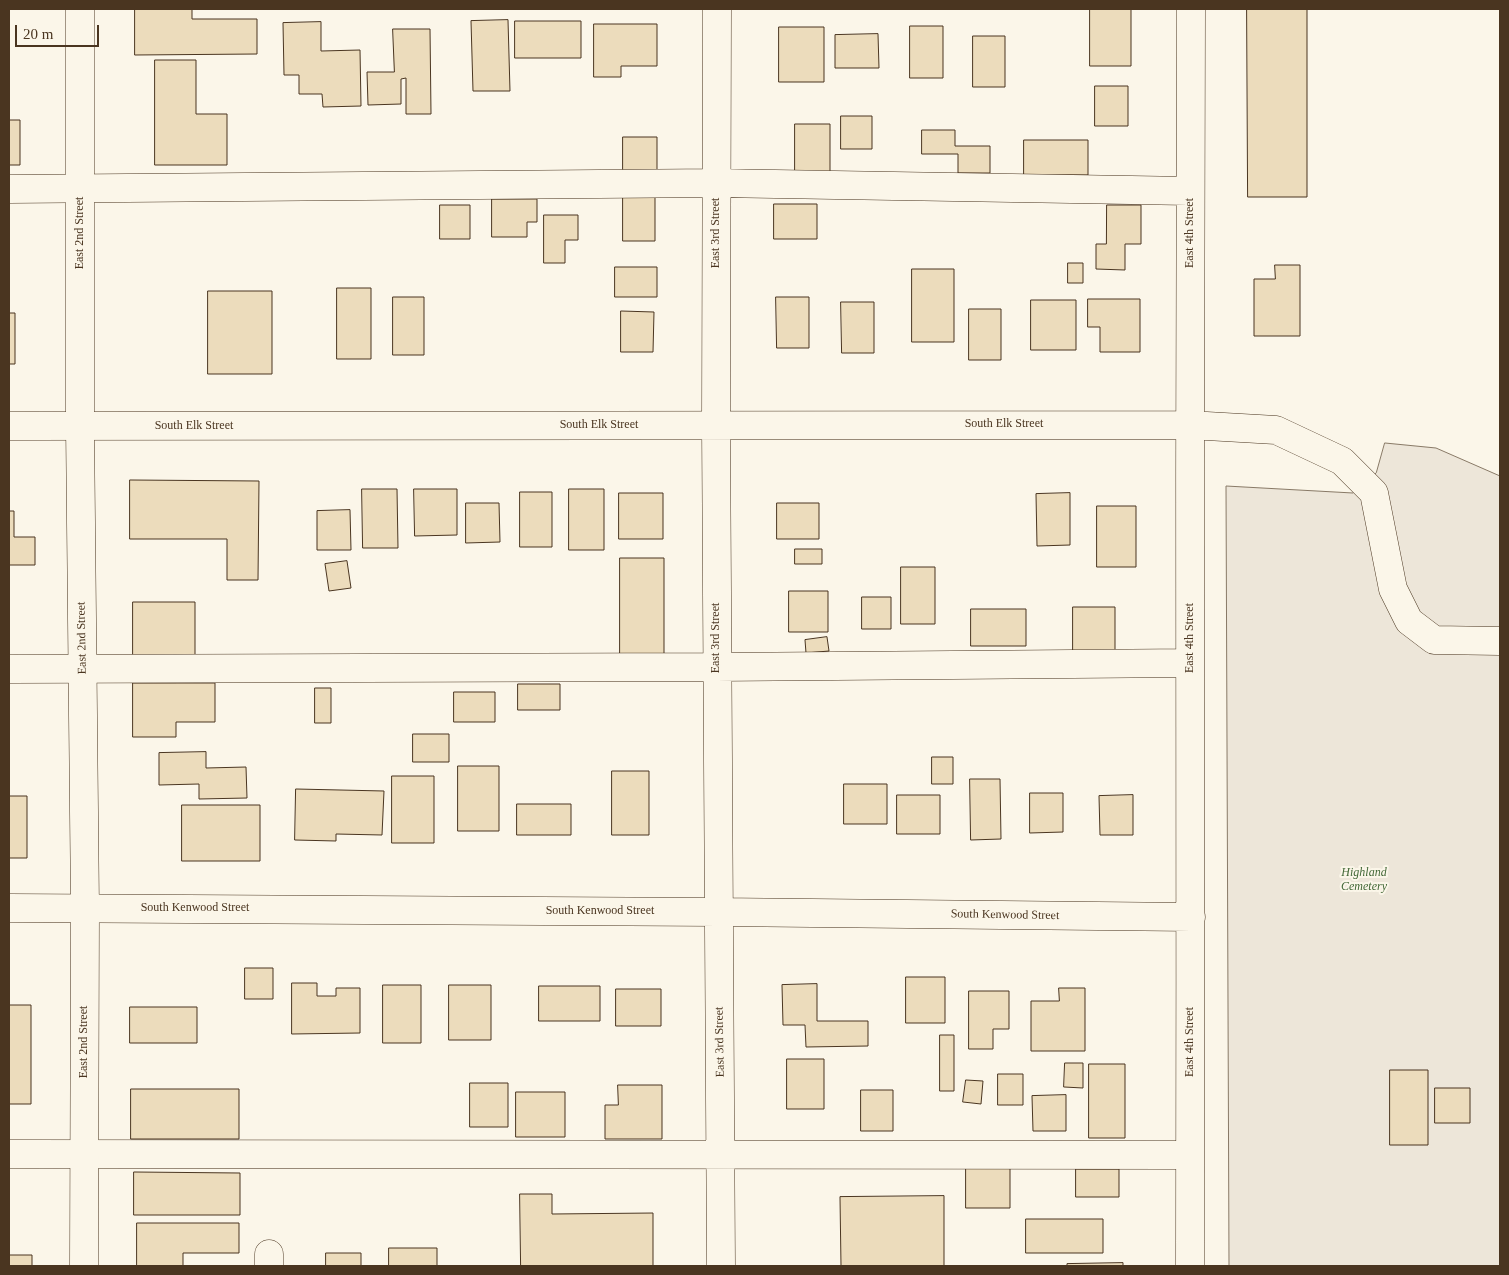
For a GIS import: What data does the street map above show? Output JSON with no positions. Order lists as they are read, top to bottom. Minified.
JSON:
{"streets":{"street":["East 2nd Street","East 3rd Street","East 4th Street","South Elk Street","South Kenwood Street"]},"crossings":[["East 2nd Street","South Elk Street"],["East 2nd Street","South Kenwood Street"],["East 3rd Street","South Elk Street"],["East 3rd Street","South Kenwood Street"],["East 4th Street","South Elk Street"],["East 4th Street","South Kenwood Street"]],"parks":["Highland Cemetery"],"scale_bar":"20 m"}
